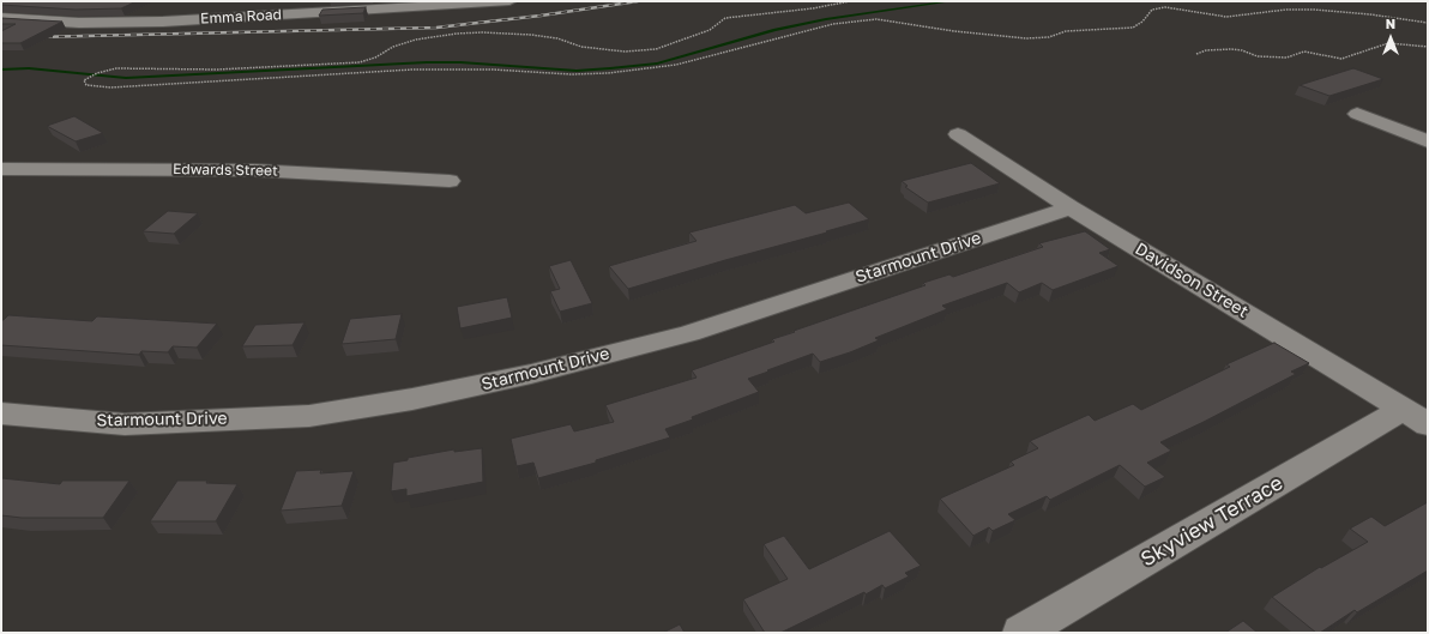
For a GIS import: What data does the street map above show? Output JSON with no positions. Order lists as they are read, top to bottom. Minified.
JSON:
{"streets":{"street":["Emma Road","Edwards Street","Starmount Drive","Davidson Street","Skyview Terrace"]},"crossings":[["Starmount Drive","Davidson Street"],["Davidson Street","Skyview Terrace"]],"north":"top"}
